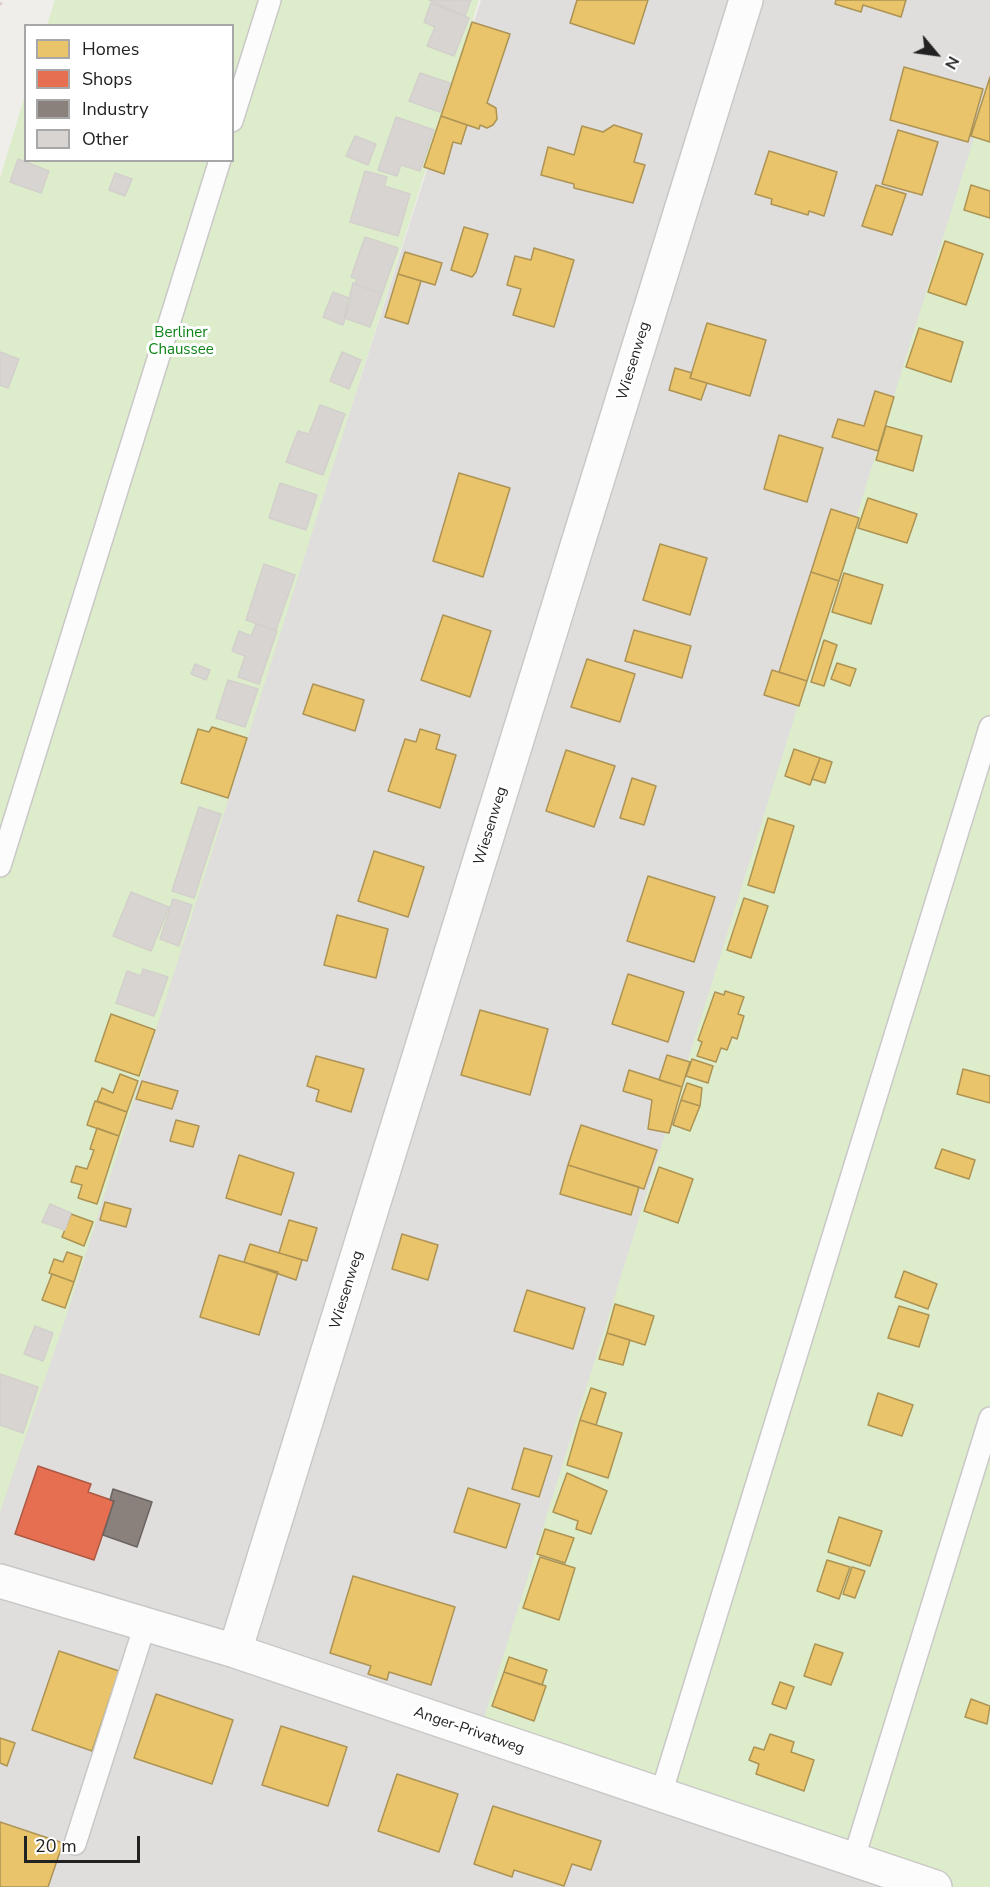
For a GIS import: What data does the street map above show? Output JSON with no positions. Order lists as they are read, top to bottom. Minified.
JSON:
{"streets":{"street":["Wiesenweg","Anger-Privatweg"]},"crossings":[["Wiesenweg","Anger-Privatweg"]],"parks":["Berliner Chaussee"],"legend":["Homes","Shops","Industry","Other"],"scale_bar":"20 m","north":"bottom right"}
